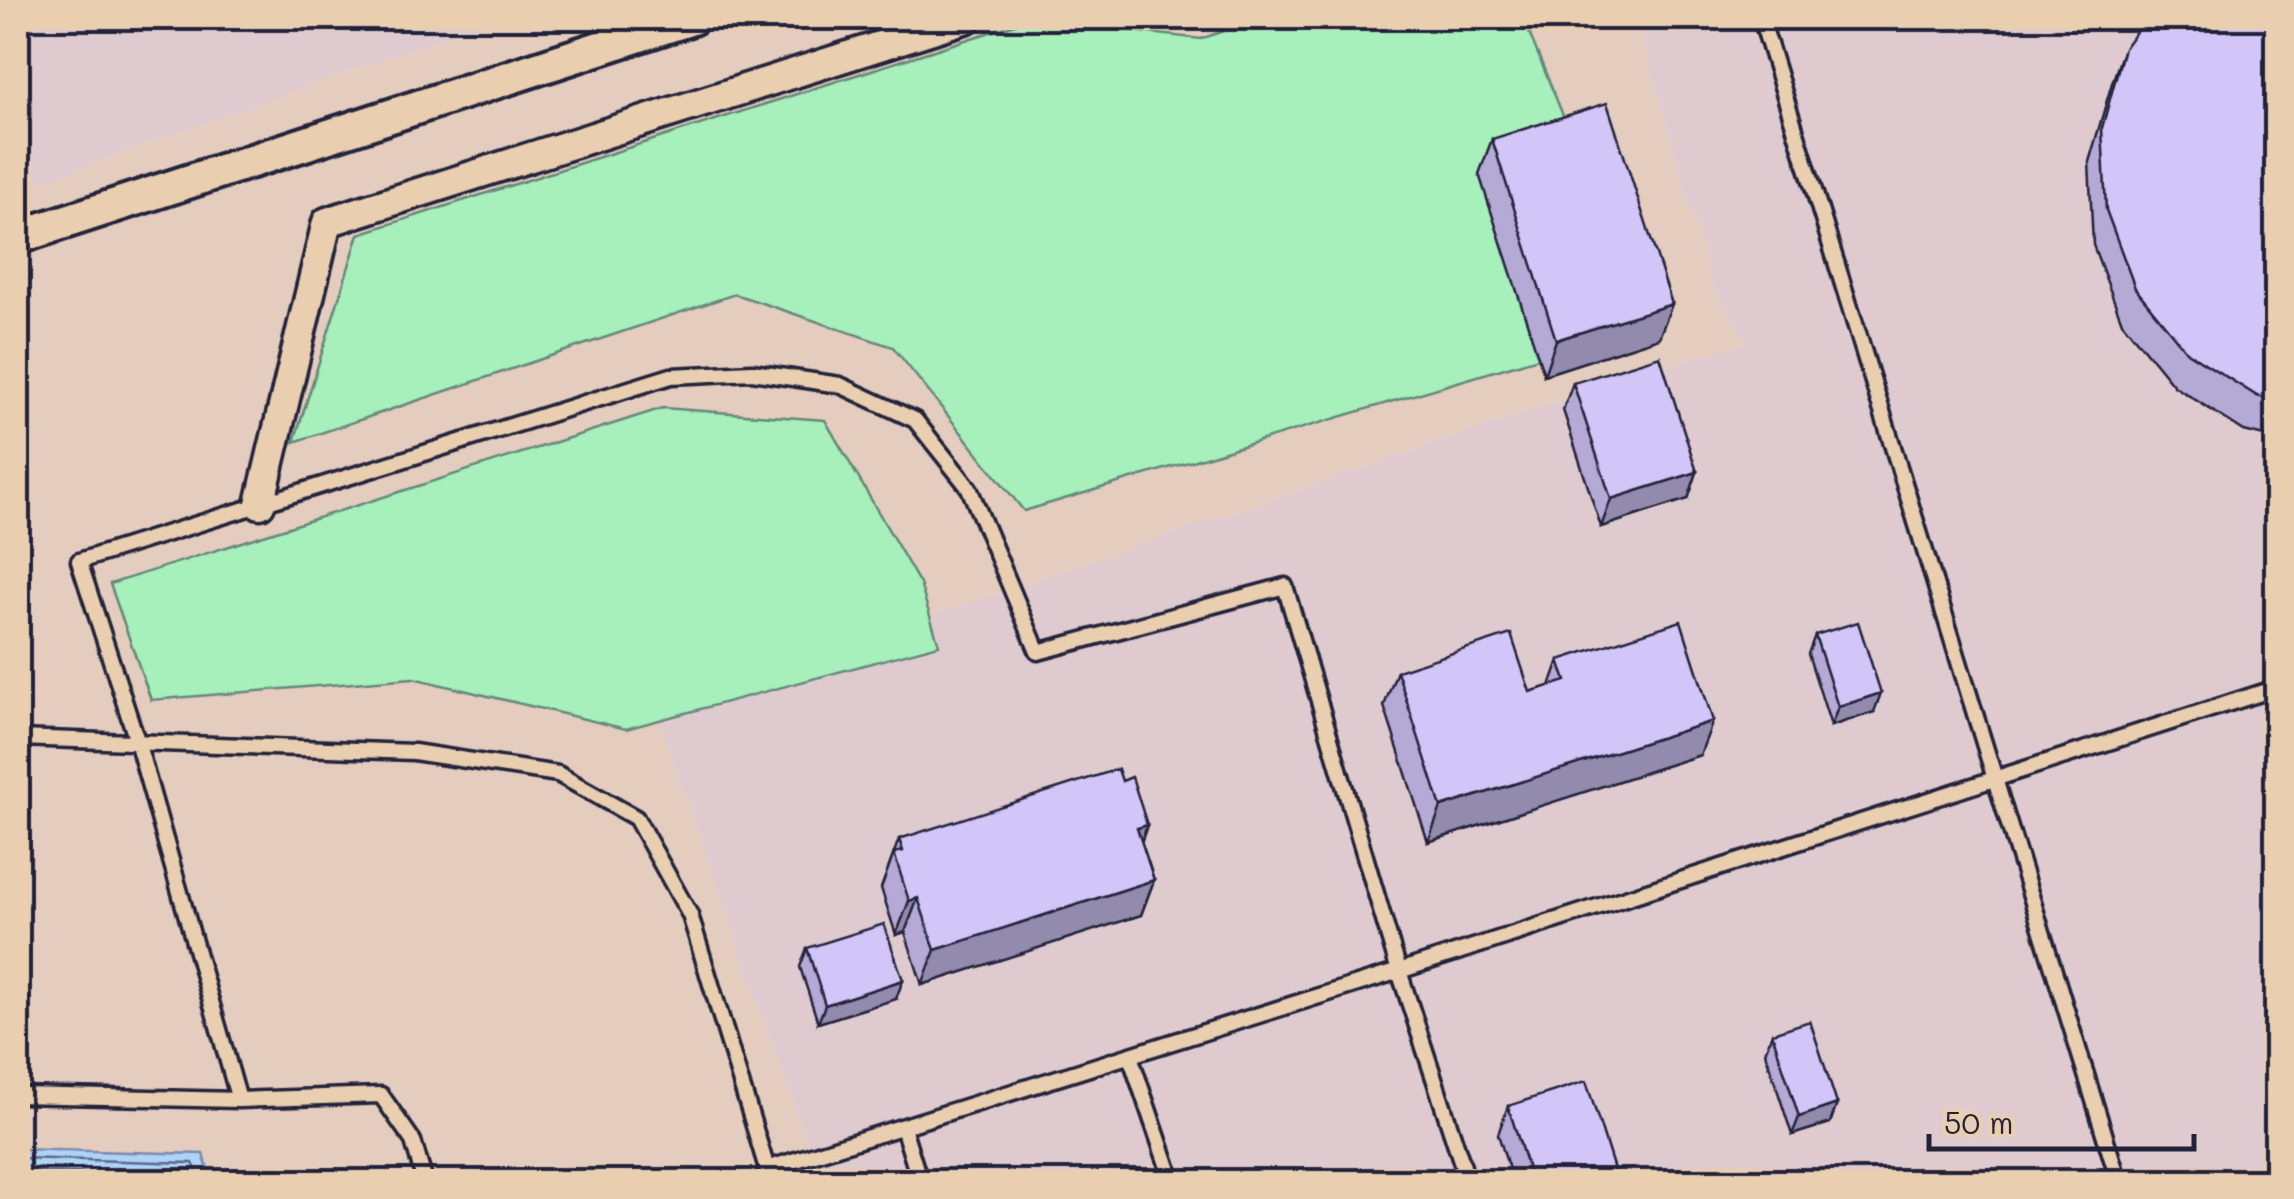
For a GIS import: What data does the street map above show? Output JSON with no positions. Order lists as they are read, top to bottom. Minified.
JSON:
{"scale_bar":"50 m"}
